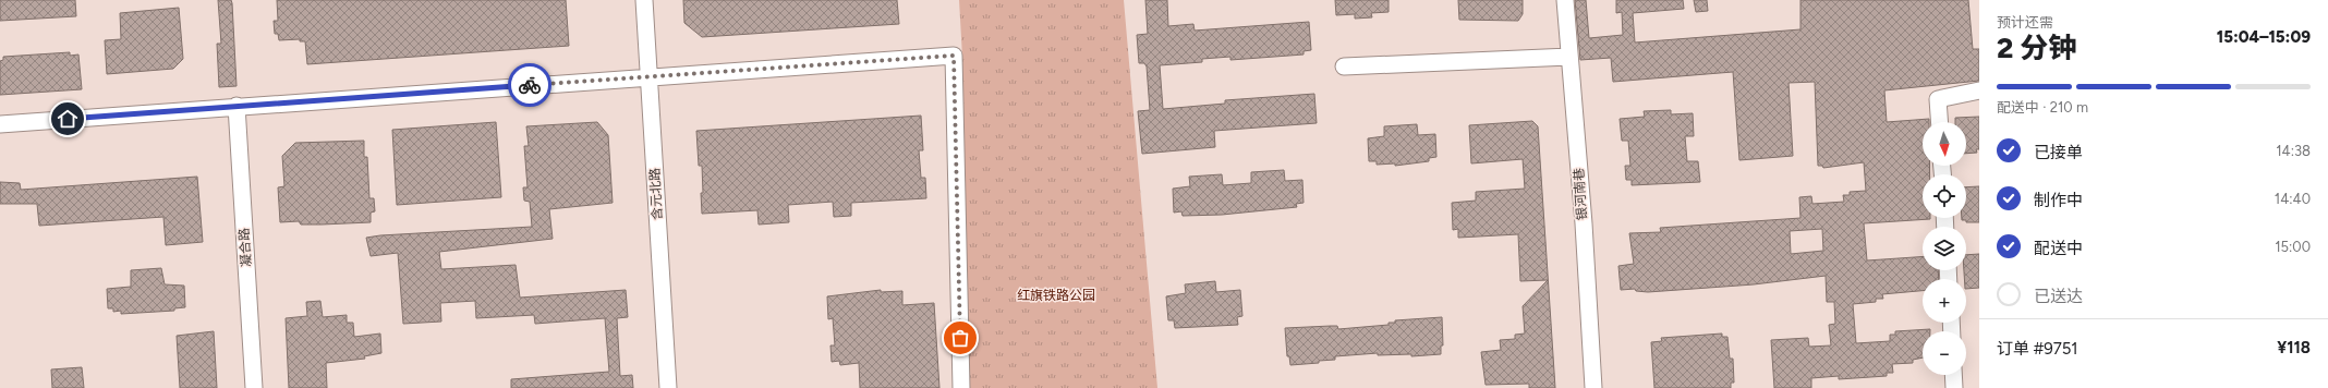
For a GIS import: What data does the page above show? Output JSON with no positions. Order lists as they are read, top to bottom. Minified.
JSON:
{"streets":{"street":["含元北路","银河南巷","凝合路"]},"parks":["红旗铁路公园"],"north":"bottom","page":{"heading":["2 分钟","预计还需","15:04–15:09"],"panel":["订单 #9751","¥118"],"bar":"配送中 · 210 m","map_buttons":["+","−"],"list":[["已接单","14:38"],["制作中","14:40"],["配送中","15:00"],"已送达"]}}
